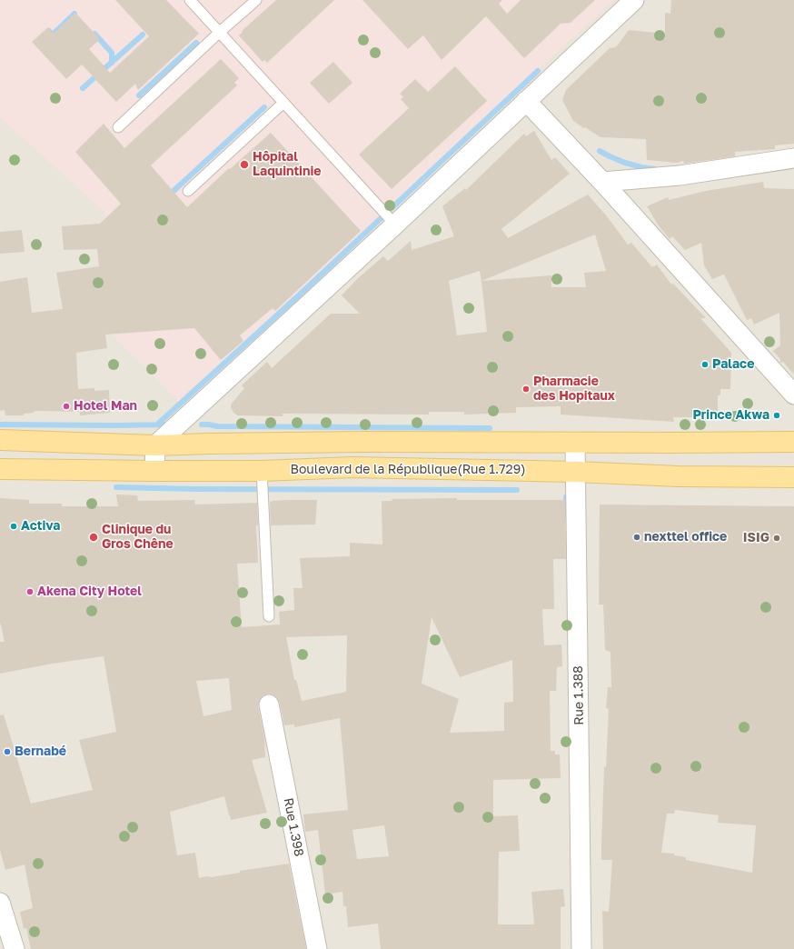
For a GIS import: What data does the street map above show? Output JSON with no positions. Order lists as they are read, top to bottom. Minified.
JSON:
{"streets":{"main road":["Boulevard de la République(Rue 1.729)"],"street":["Rue 1.388","Rue 1.398"]},"crossings":[["Boulevard de la République(Rue 1.729)","Rue 1.388"]],"places":["Hôpital Laquintinie","Palace","Pharmacie des Hopitaux","Hotel Man","Prince Akwa","Activa","Clinique du Gros Chêne","nexttel office","ISIG","Akena City Hotel","Bernabé"]}
